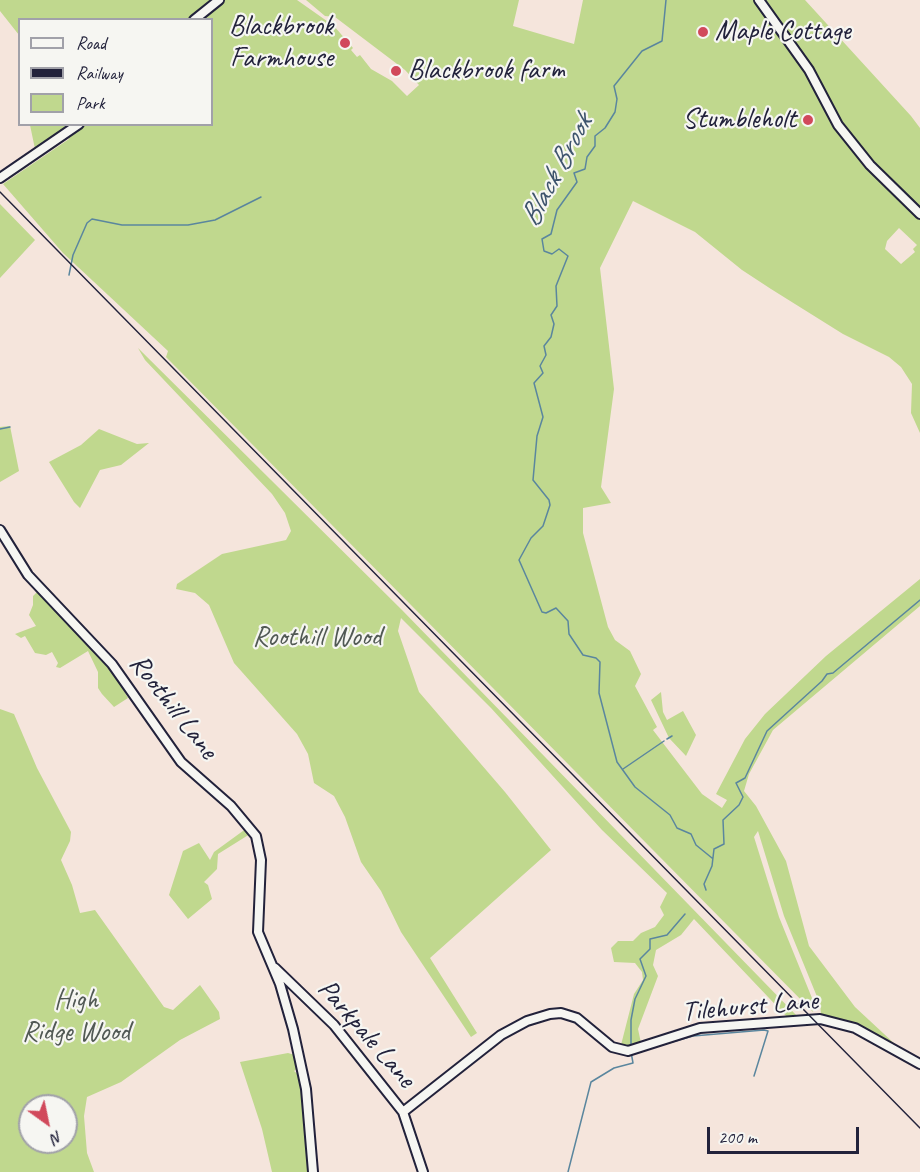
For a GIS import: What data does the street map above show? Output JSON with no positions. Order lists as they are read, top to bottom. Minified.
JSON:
{"streets":{"street":["Roothill Lane","Tilehurst Lane","Parkpale Lane"]},"crossings":[["Roothill Lane","Parkpale Lane"],["Tilehurst Lane","Parkpale Lane"]],"water":["Black Brook"],"parks":["Roothill Wood","High Ridge Wood"],"places":["Maple Cottage","Blackbrook Farmhouse","Blackbrook farm","Stumbleholt"],"legend":["Road","Railway","Park"],"scale_bar":"200 m","north":"bottom right"}
